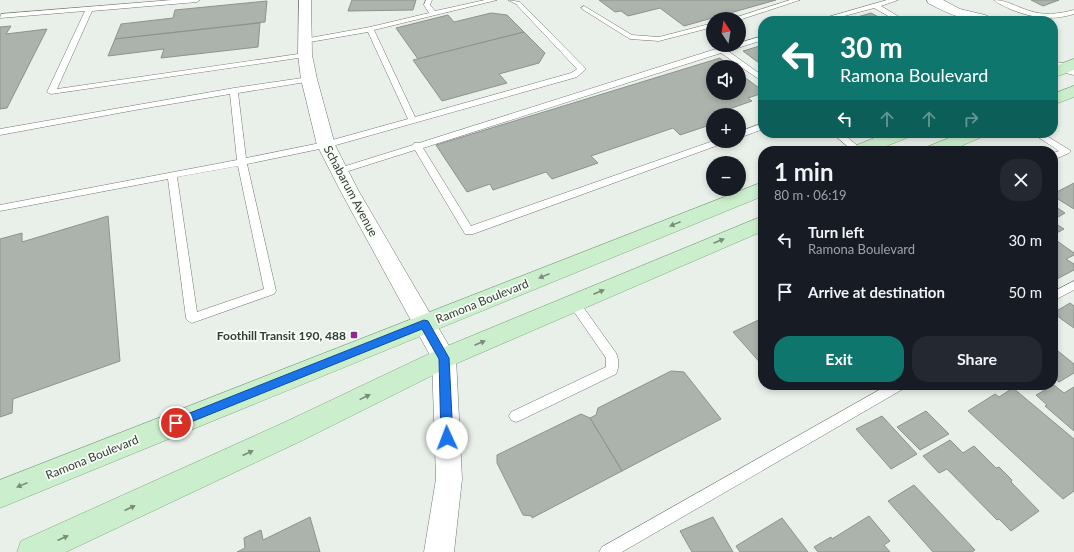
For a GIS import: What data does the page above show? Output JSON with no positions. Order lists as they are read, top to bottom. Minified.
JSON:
{"streets":{"main road":["Ramona Boulevard"],"street":["Schabarum Avenue"]},"crossings":[["Schabarum Avenue","Ramona Boulevard"]],"places":{"transit":["Foothill Transit 190, 488"]},"north":"top","page":{"map_buttons":["+","−"],"turn":["30 m","Ramona Boulevard"],"heading":["1 min","80 m · 06:19"],"list":[{"name":"Turn left","note":"Ramona Boulevard","value":"30 m"},{"name":"Arrive at destination","value":"50 m"}],"buttons":["Exit","Share"]}}
